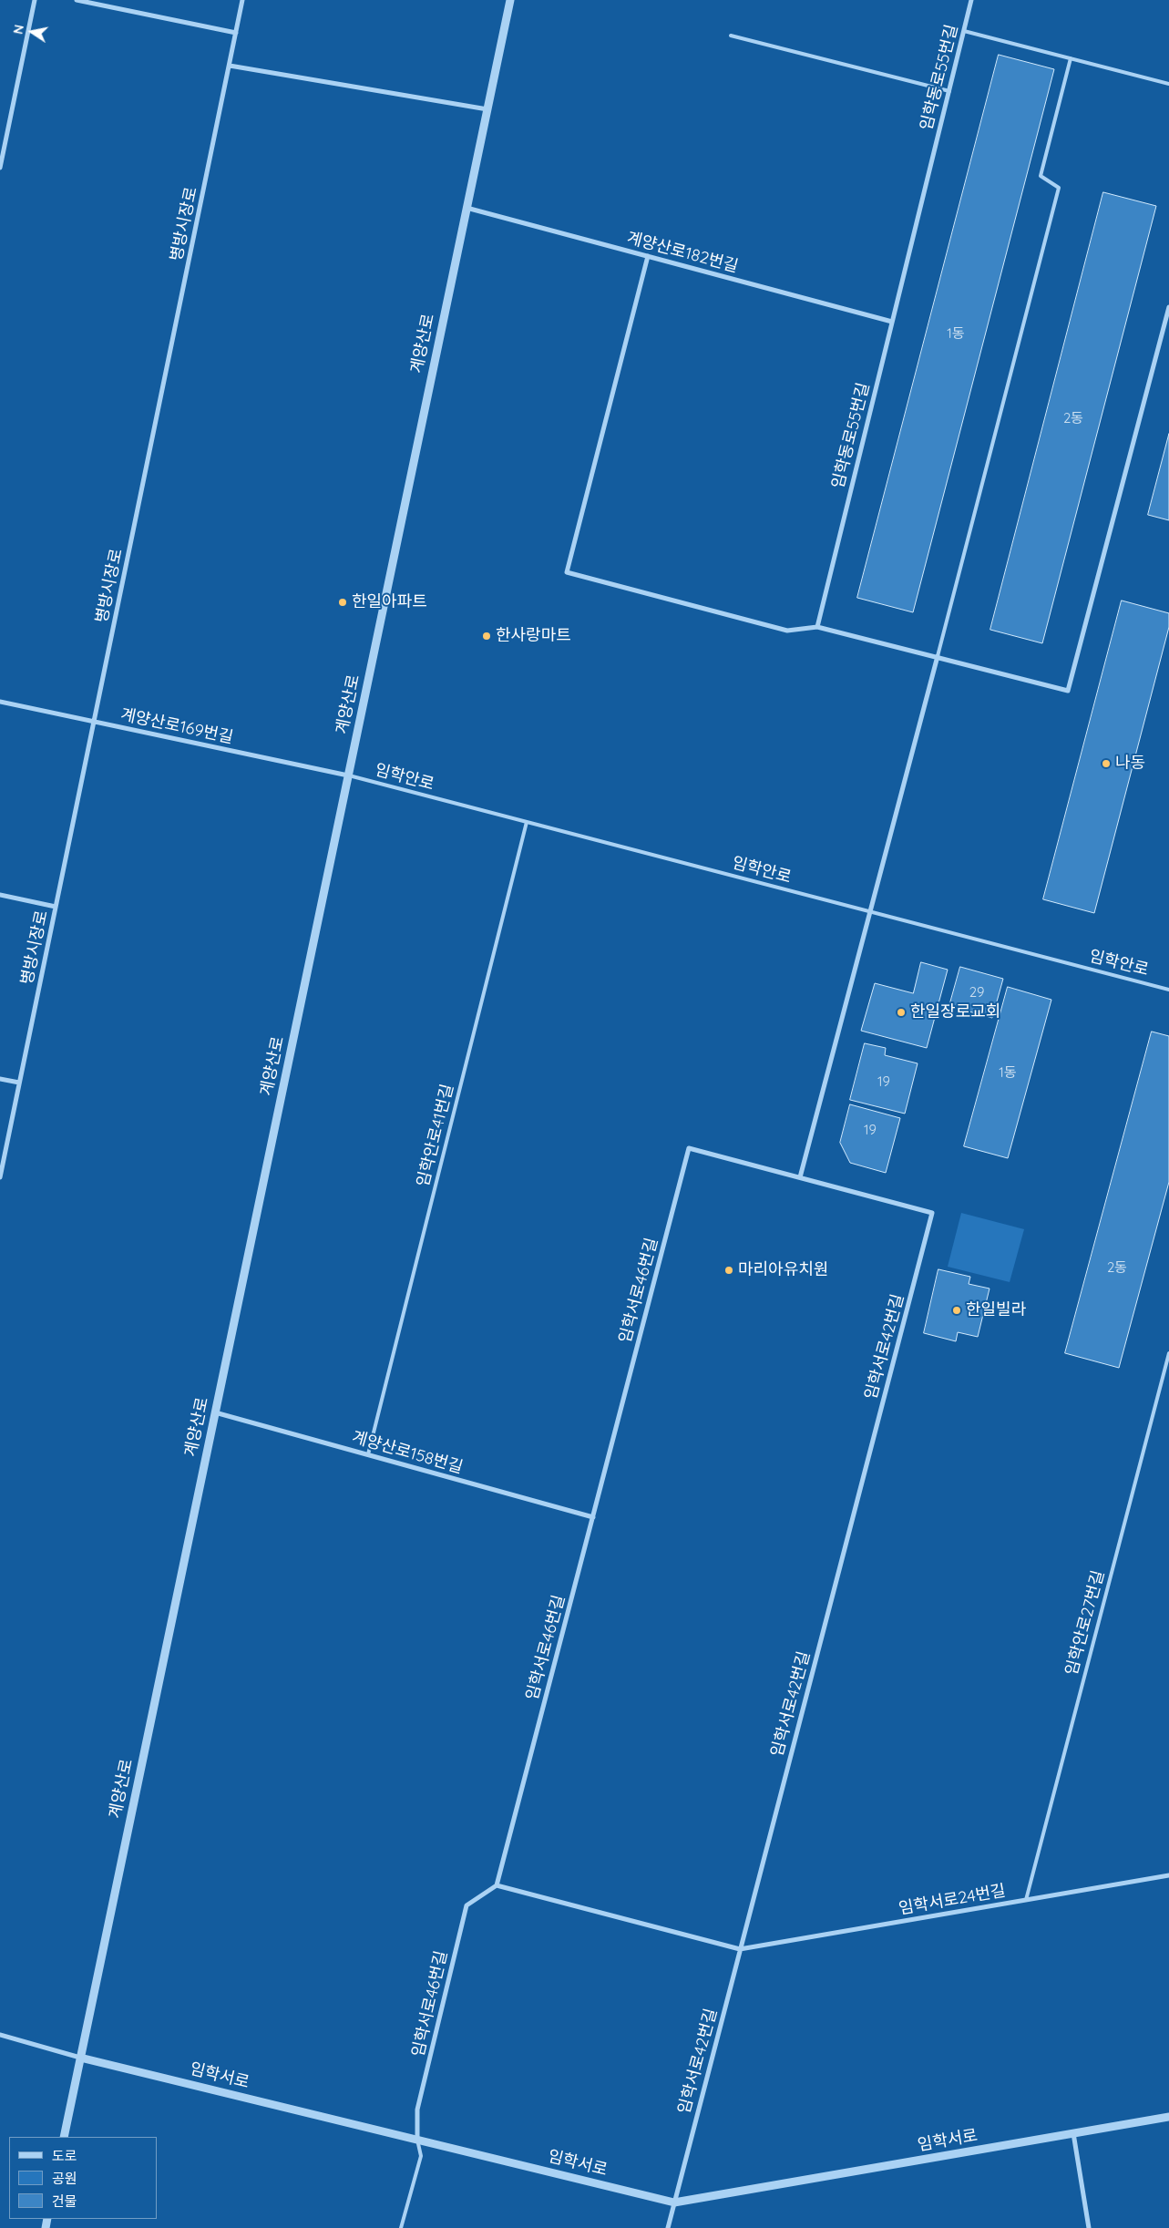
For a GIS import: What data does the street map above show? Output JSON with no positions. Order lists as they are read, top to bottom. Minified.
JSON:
{"streets":{"street":["임학동로55번길","병방시장로","계양산로182번길","계양산로","계양산로169번길","임학서로46번길","임학서로42번길","계양산로158번길","임학서로24번길","임학서로"],"lane":["임학안로","임학안로41번길","임학안로27번길"]},"crossings":[["임학동로55번길","계양산로182번길"],["병방시장로","계양산로169번길"],["계양산로182번길","계양산로"],["계양산로","계양산로169번길"],["계양산로","임학안로"],["계양산로","계양산로158번길"],["계양산로","임학서로"],["계양산로169번길","임학안로"],["임학안로","임학안로41번길"],["임학안로41번길","계양산로158번길"],["임학서로46번길","임학서로42번길"],["임학서로46번길","계양산로158번길"],["임학서로46번길","임학서로"],["임학서로42번길","임학서로24번길"],["임학서로42번길","임학서로"],["임학안로27번길","임학서로24번길"]],"places":["한일아파트","한사랑마트","나동","한일장로교회","마리아유치원","한일빌라"],"house_numbers":["1동","2동","29","1동","19","19","2동"],"legend":["도로","공원","건물"],"north":"left"}
